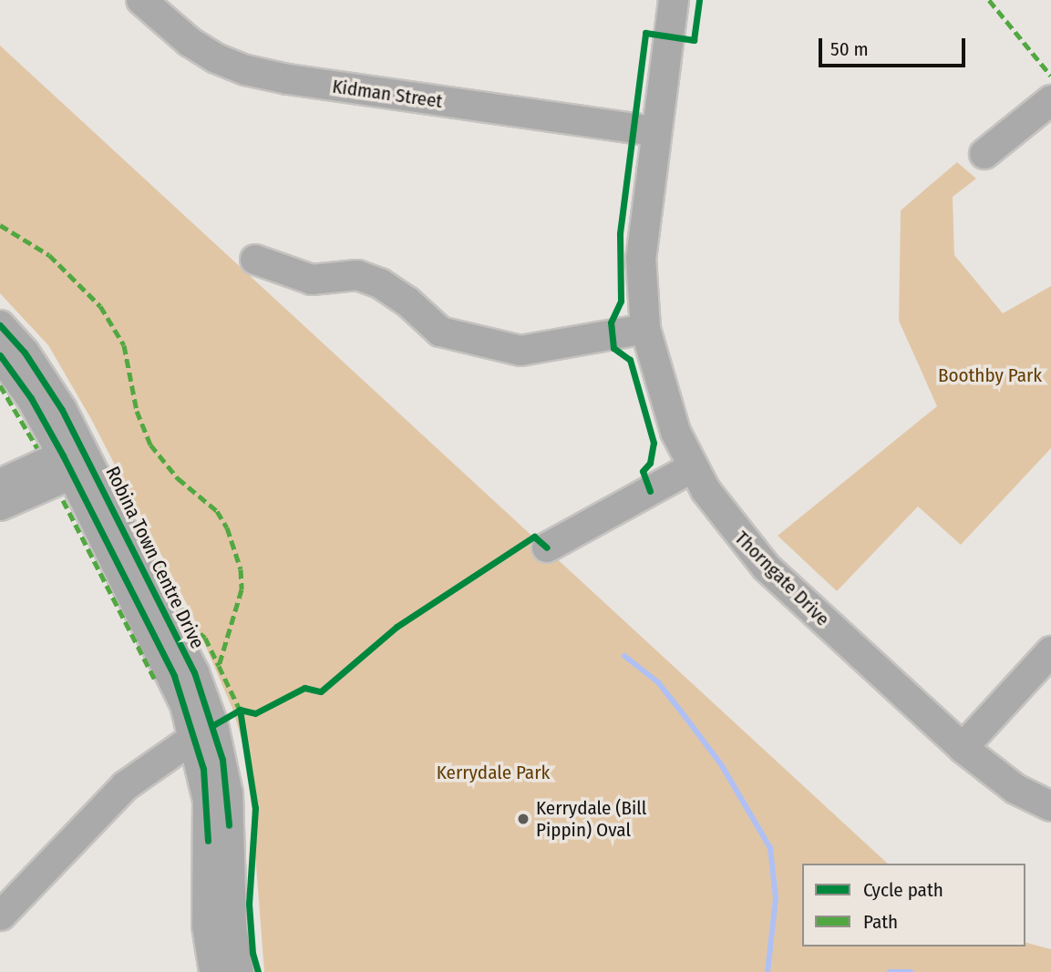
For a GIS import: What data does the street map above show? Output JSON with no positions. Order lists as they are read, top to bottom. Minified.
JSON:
{"streets":{"street":["Kidman Street","Robina Town Centre Drive","Thorngate Drive"]},"crossings":[["Kidman Street","Thorngate Drive"]],"parks":["Boothby Park","Kerrydale Park"],"places":["Kerrydale (Bill Pippin) Oval"],"legend":["Cycle path","Path"],"scale_bar":"50 m"}
